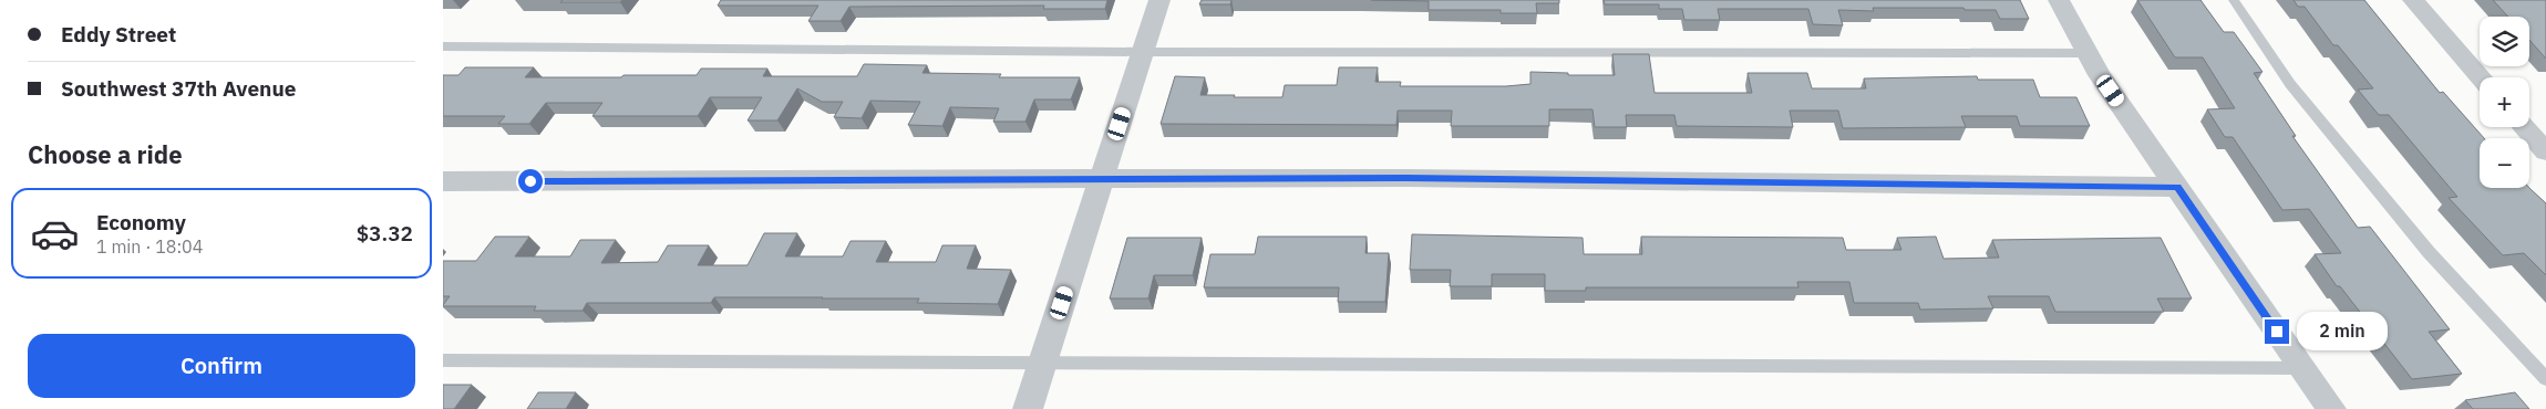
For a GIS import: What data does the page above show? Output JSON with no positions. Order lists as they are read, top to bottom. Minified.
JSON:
{"page":{"banner":["Eddy Street","Southwest 37th Avenue"],"map_buttons":["+","−"],"heading":"Choose a ride","list":[{"name":"Economy","note":"1 min · 18:04","value":"$3.32"}],"bubble":"2 min","buttons":"Confirm"}}
